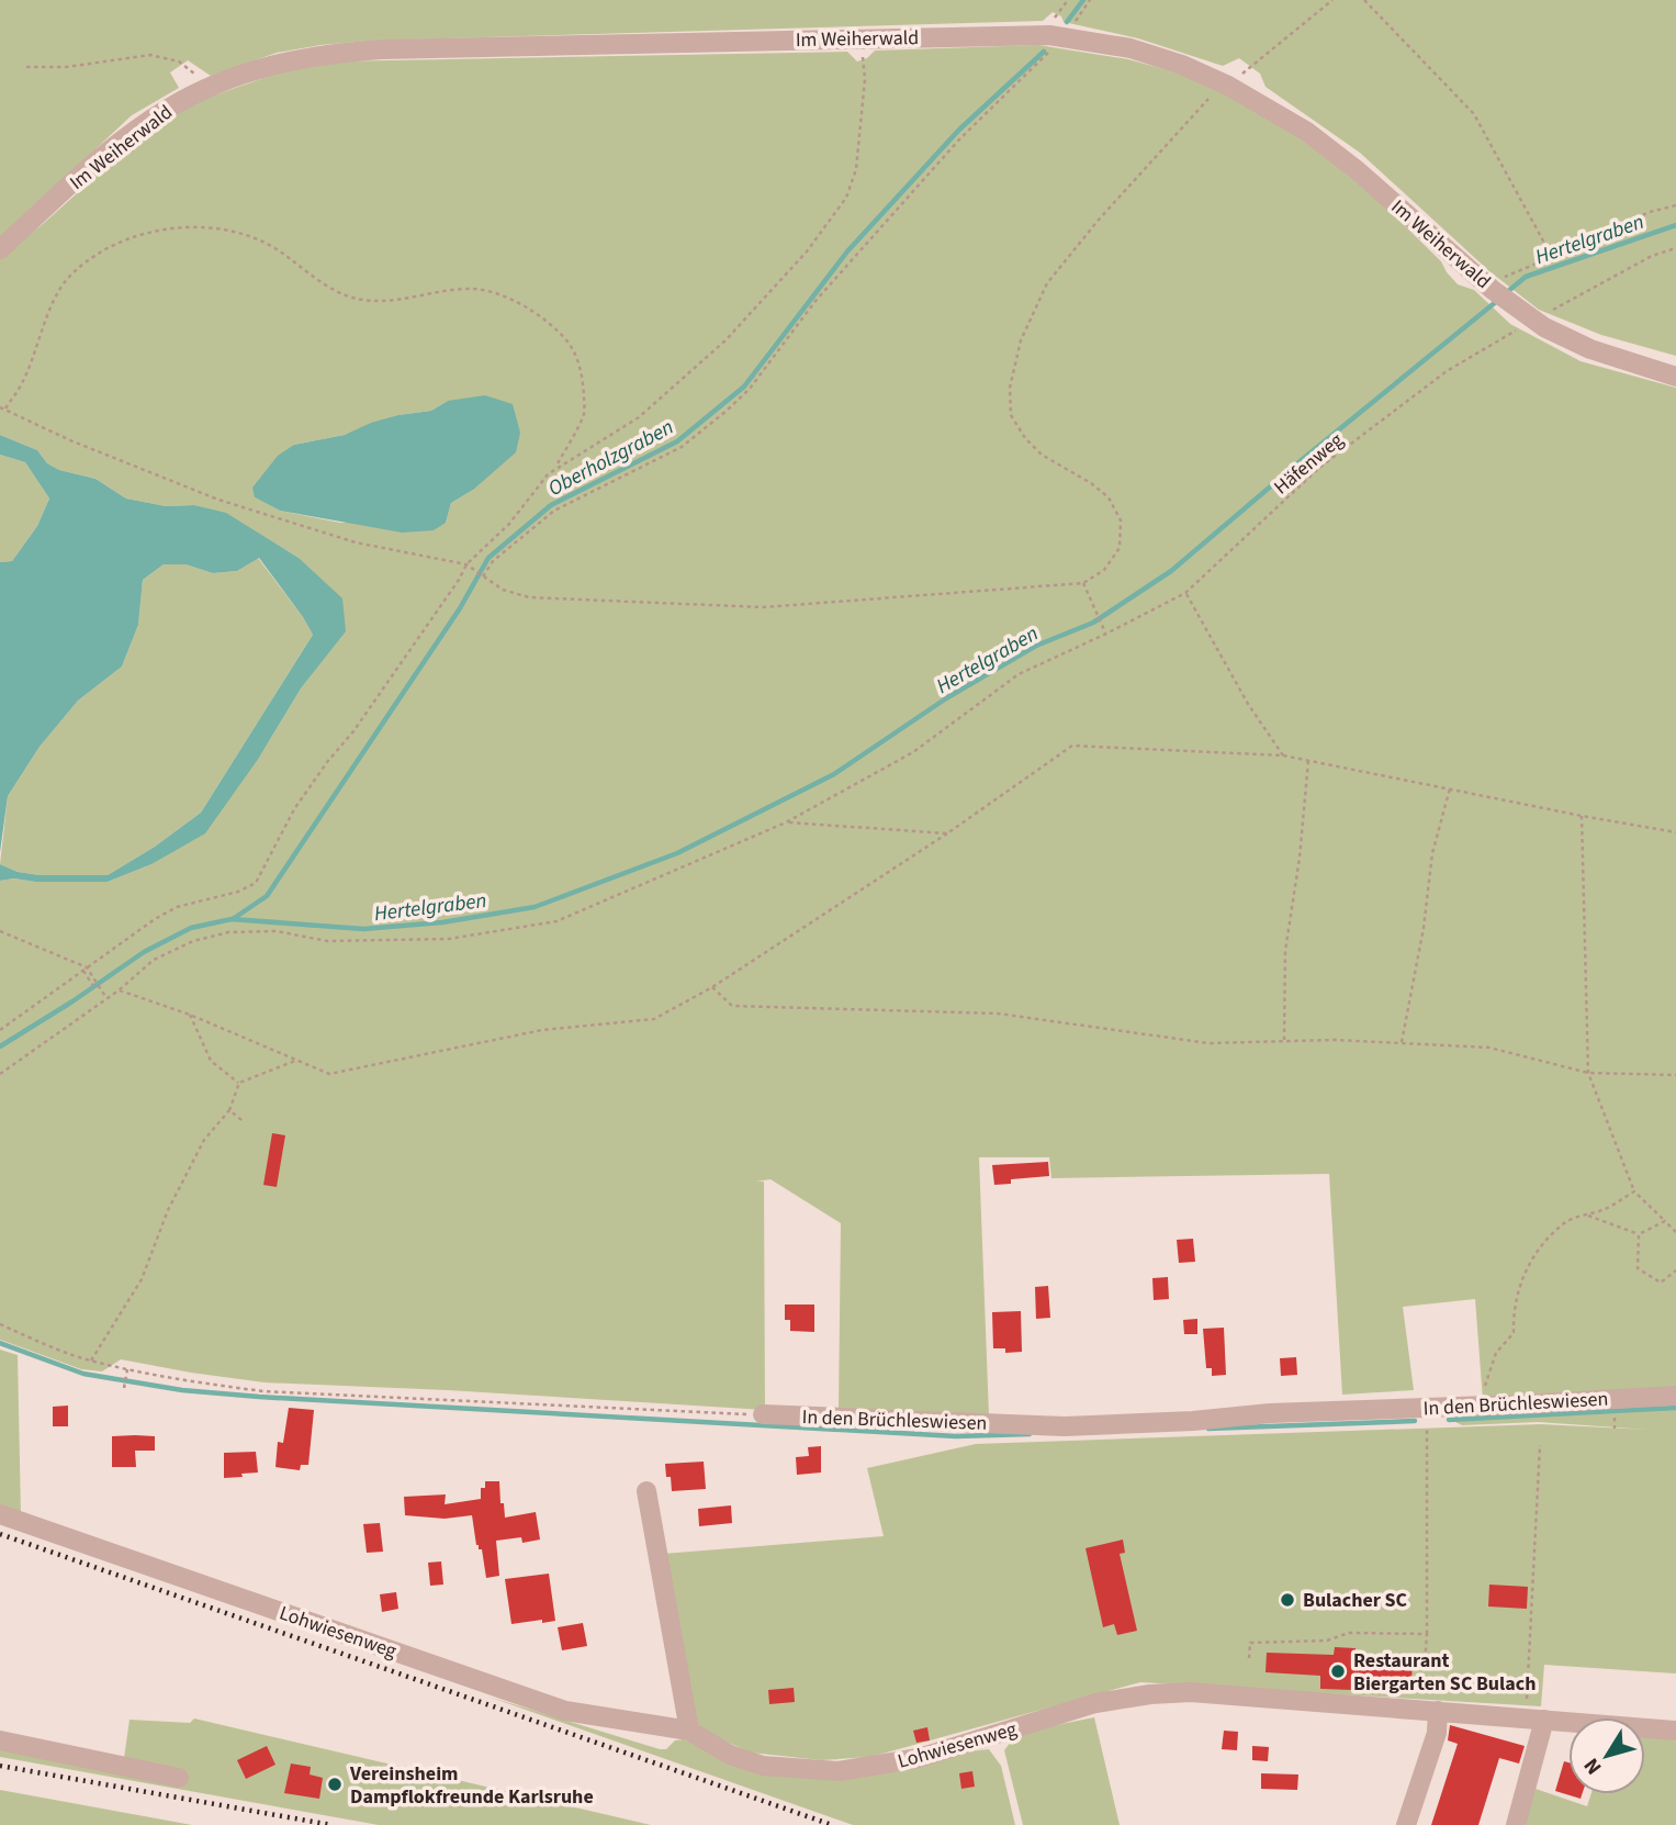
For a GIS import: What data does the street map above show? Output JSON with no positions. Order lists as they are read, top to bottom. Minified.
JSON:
{"streets":{"street":["Im Weiherwald","In den Brüchleswiesen","Lohwiesenweg"],"path":["Häfenweg"]},"crossings":[["Im Weiherwald","Häfenweg"]],"water":["Hertelgraben","Oberholzgraben"],"places":["Bulacher SC","Restaurant Biergarten SC Bulach","Vereinsheim Dampflokfreunde Karlsruhe"],"north":"bottom left"}
